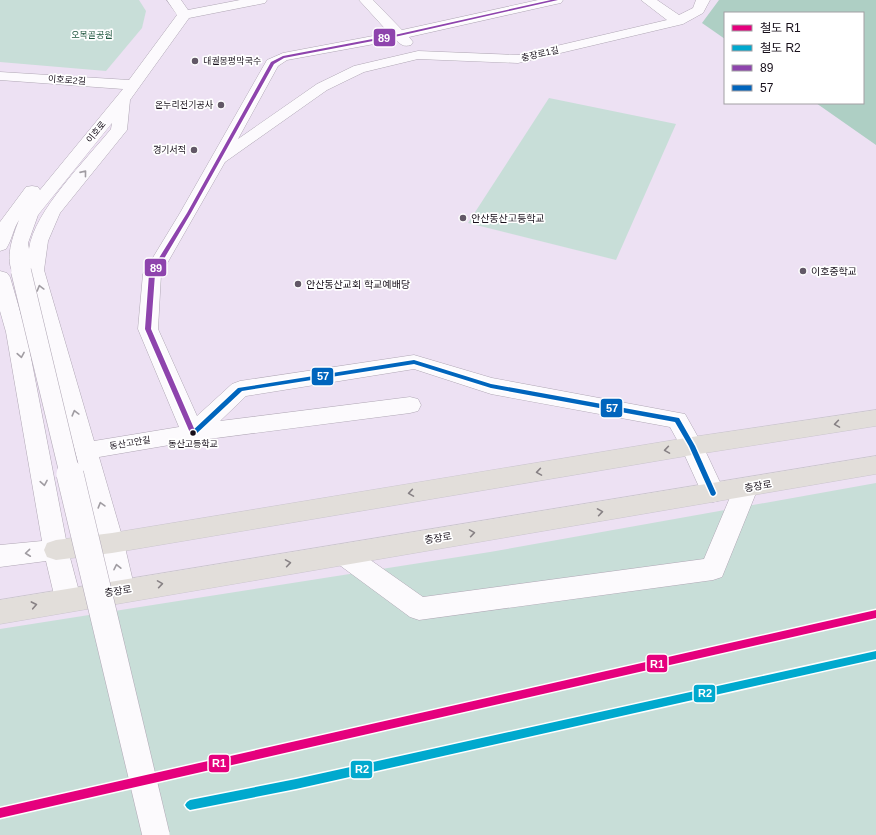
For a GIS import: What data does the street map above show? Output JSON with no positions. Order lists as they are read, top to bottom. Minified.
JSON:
{"streets":{"main road":["충장로"],"street":["충장로1길","이호로2길","이호로","동산고안길"]},"crossings":[["이호로2길","이호로"]],"parks":["오목골공원"],"places":["대궐봉평막국수","온누리전기공사","경기서적","안산동산고등학교","이호중학교","안산동산교회 학교예배당","동산고등학교"],"lines":["transit line 89","transit line 57","rail line R1","rail line R2"],"legend":["철도 R1","철도 R2","89","57"]}
